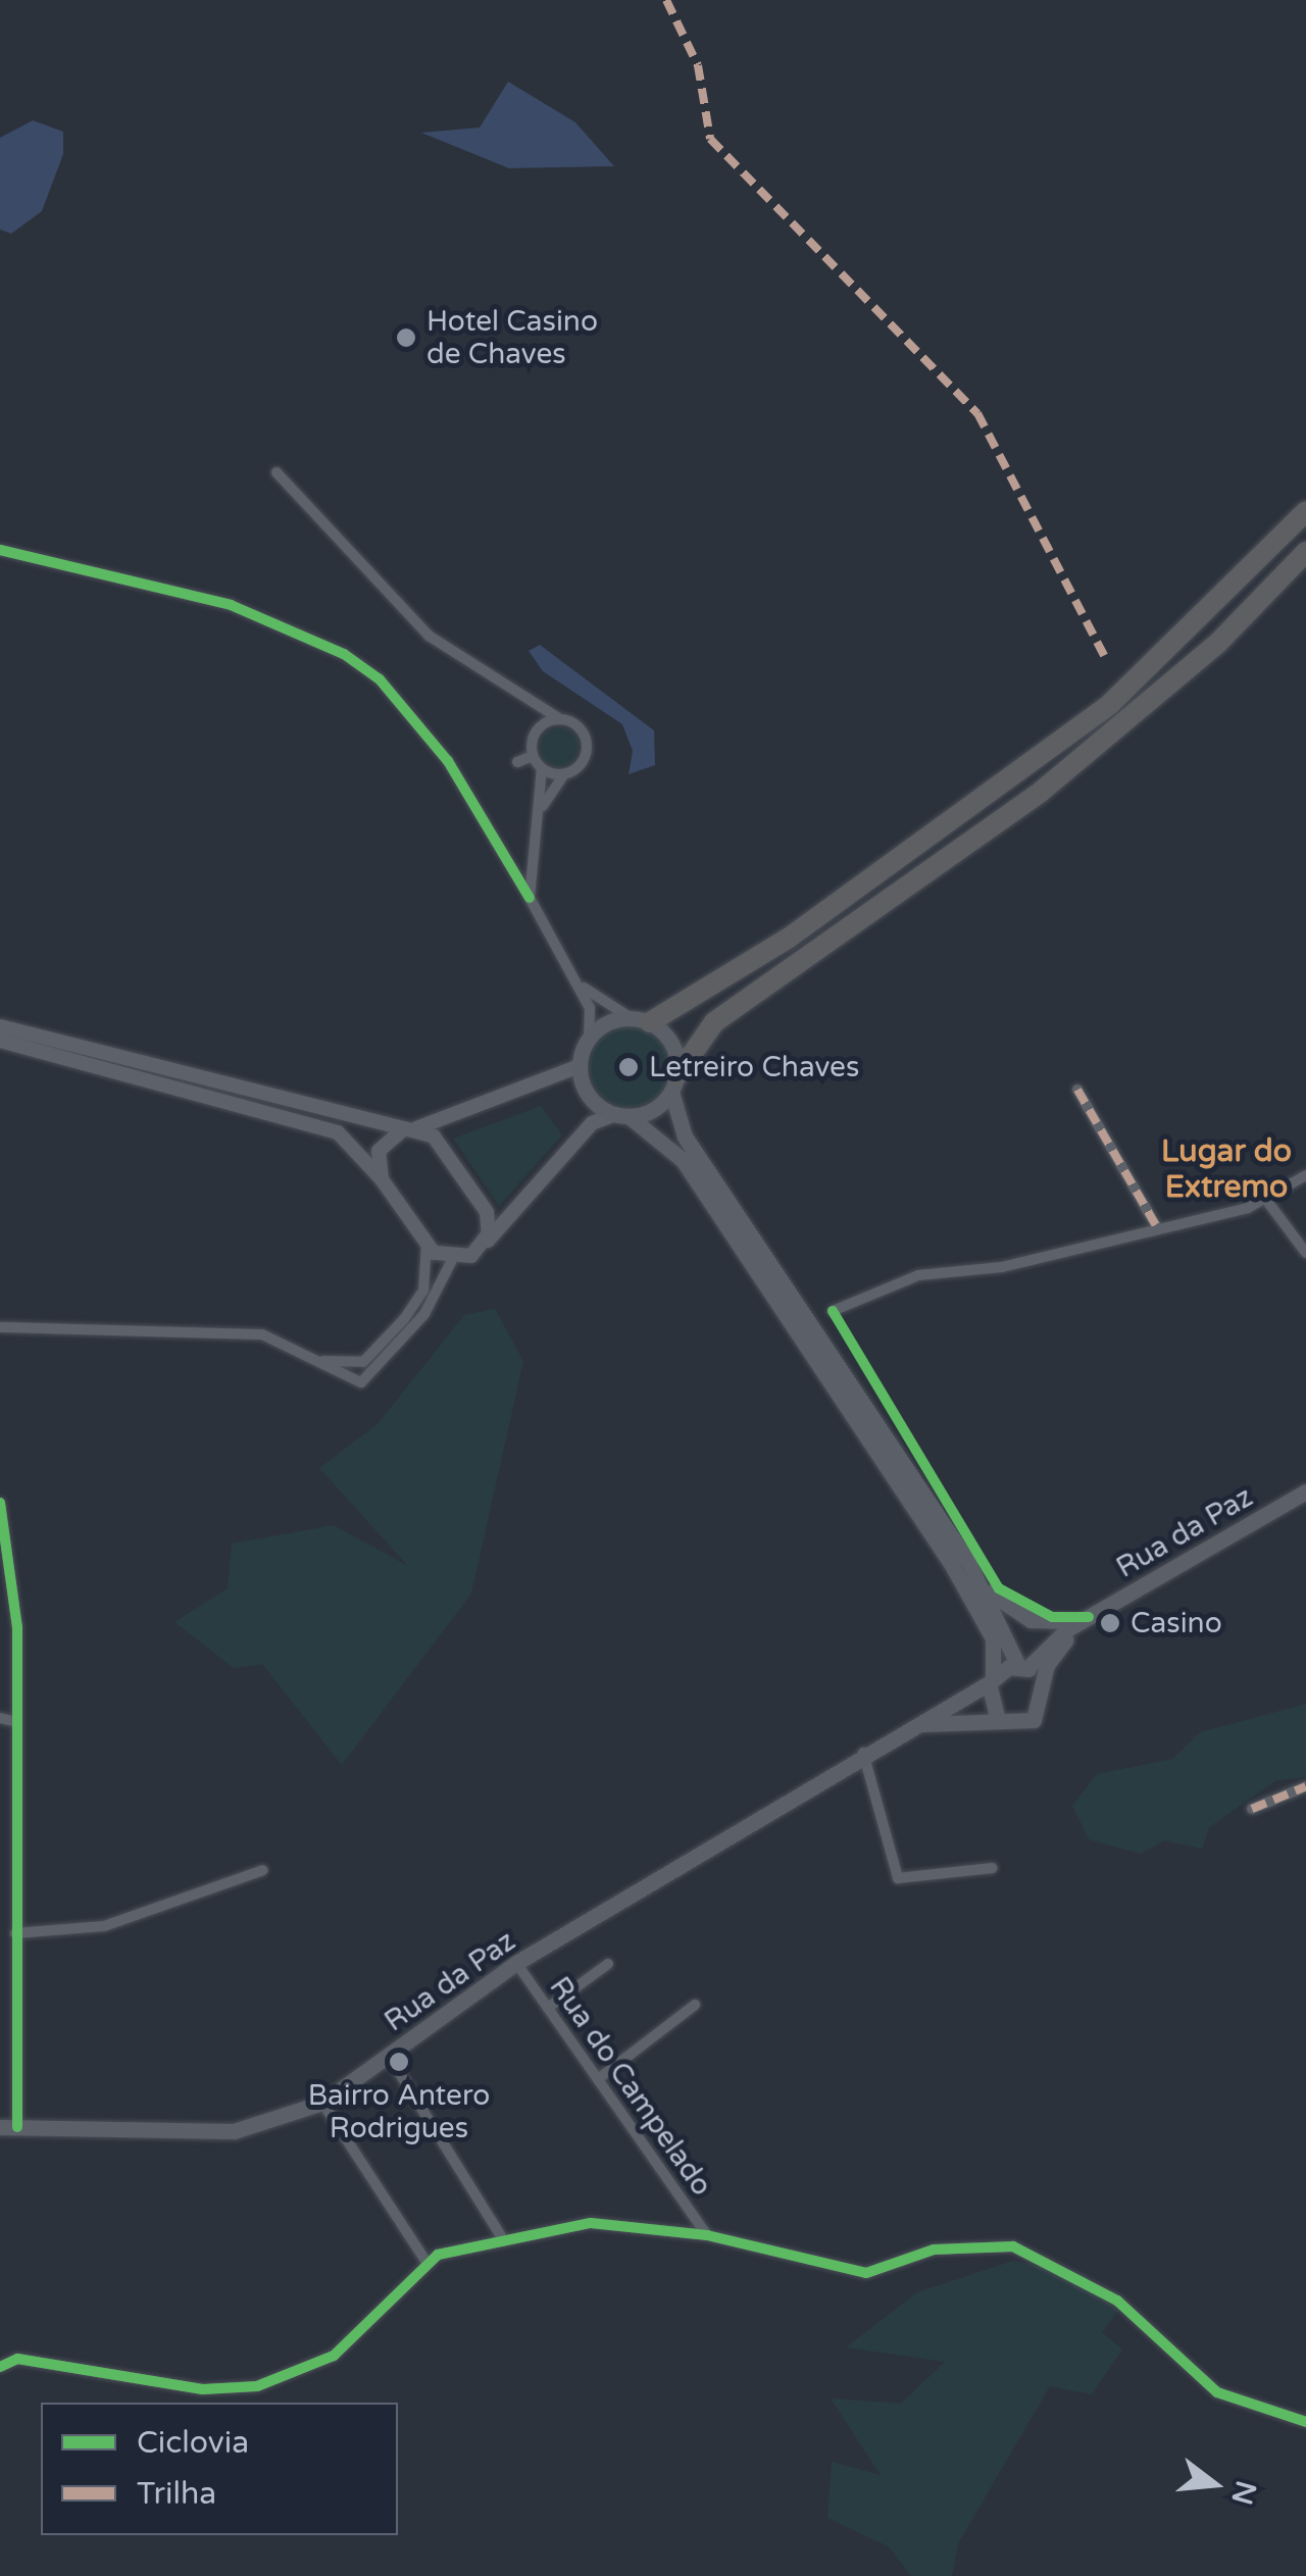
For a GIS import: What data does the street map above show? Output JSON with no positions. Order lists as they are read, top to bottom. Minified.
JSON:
{"streets":{"main road":["Rua da Paz"],"street":["Rua do Campelado"]},"crossings":[["Rua da Paz","Rua do Campelado"]],"districts":["Lugar do Extremo"],"places":["Hotel Casino de Chaves","Letreiro Chaves","Casino","Bairro Antero Rodrigues"],"legend":["Ciclovia","Trilha"],"north":"right"}
